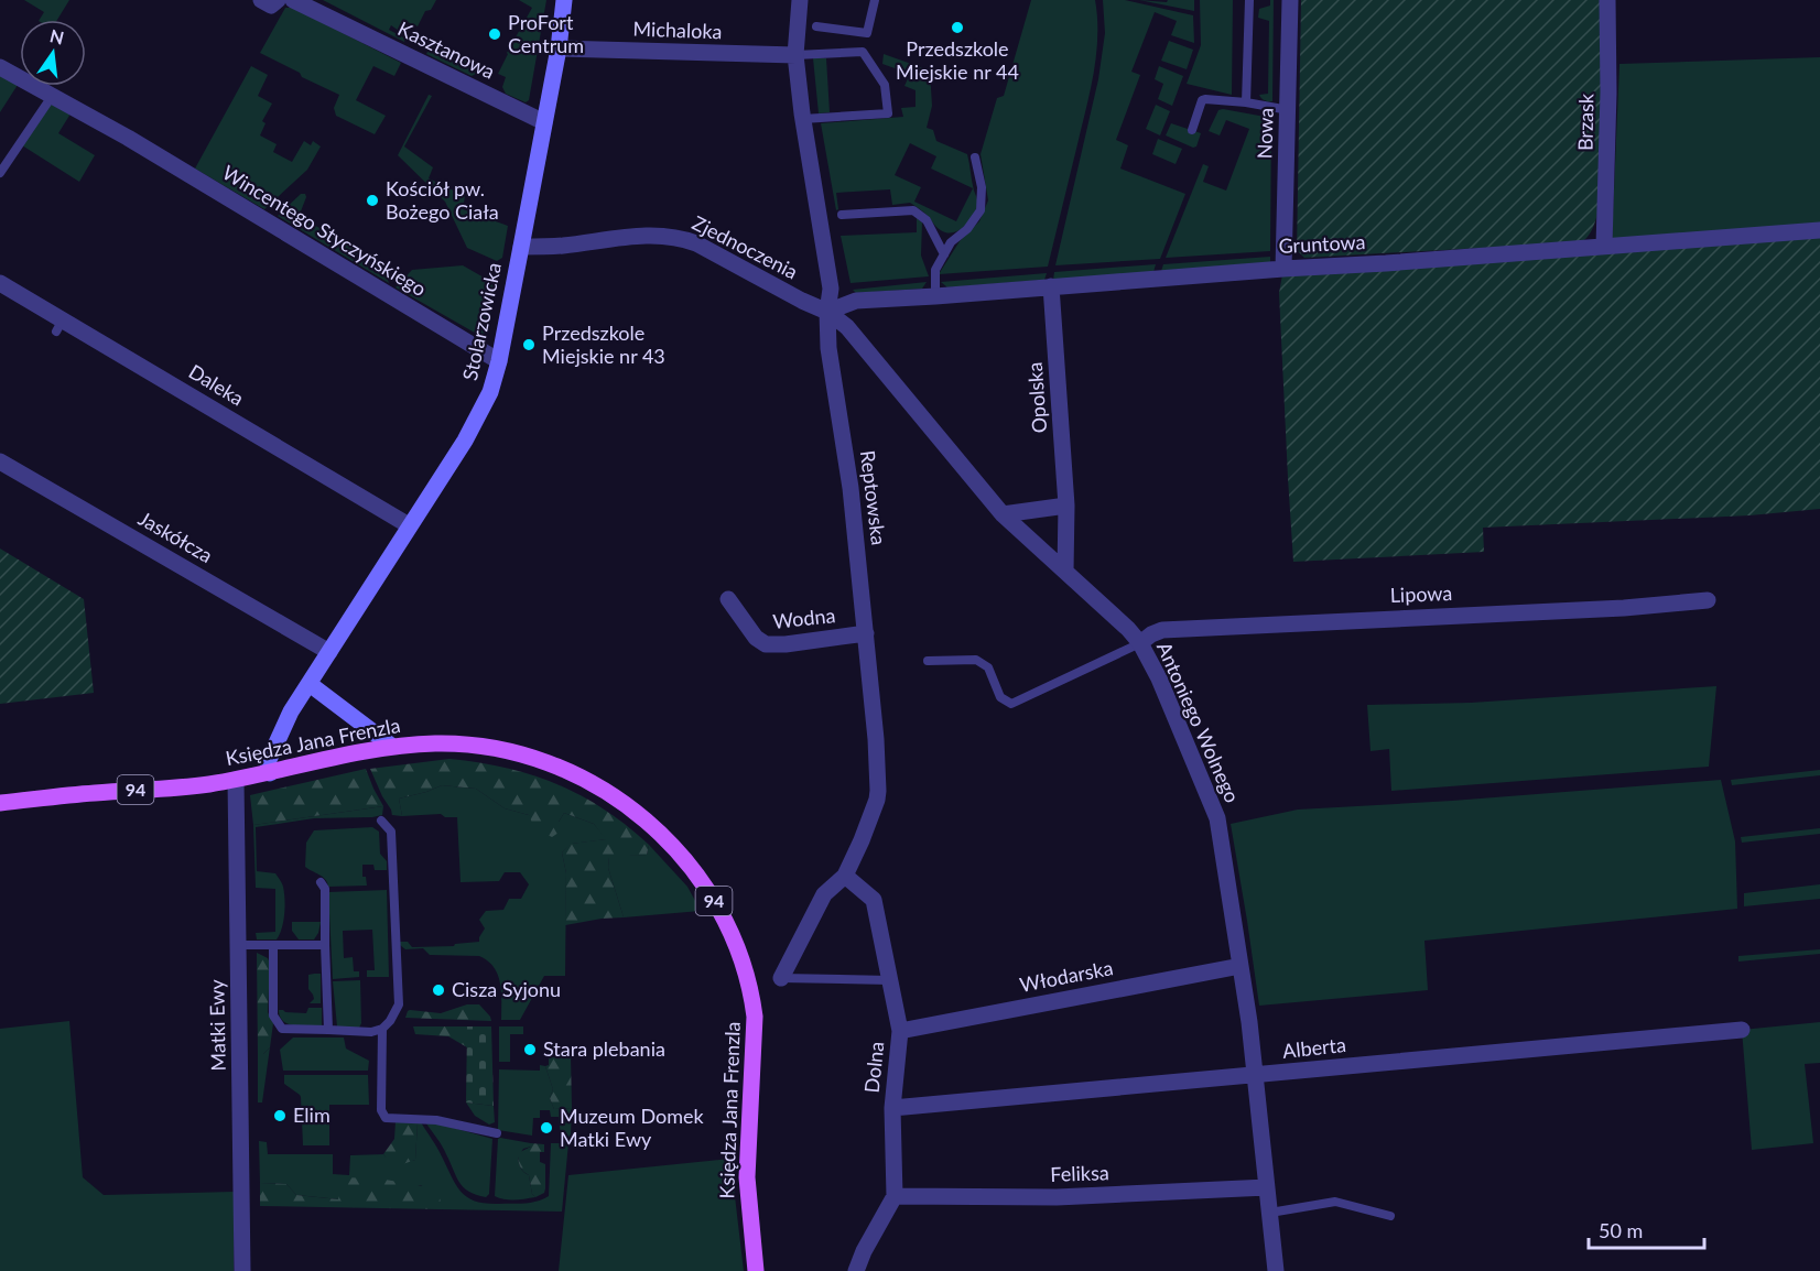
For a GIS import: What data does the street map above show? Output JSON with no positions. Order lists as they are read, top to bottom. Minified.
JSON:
{"streets":{"main road":["Księdza Jana Frenzla","94"],"street":["Michaloka","Kasztanowa","Brzask","Nowa","Wincentego Styczyńskiego","Gruntowa","Zjednoczenia","Stolarzowicka","Daleka","Opolska","Reptowska","Jaskółcza","Lipowa","Wodna","Antoniego Wolnego","Włodarska","Matki Ewy","Alberta","Dolna","Feliksa"]},"crossings":[["Michaloka","Stolarzowicka"],["Michaloka","Reptowska"],["Kasztanowa","Stolarzowicka"],["Brzask","Gruntowa"],["Nowa","Gruntowa"],["Wincentego Styczyńskiego","Stolarzowicka"],["Gruntowa","Zjednoczenia"],["Gruntowa","Opolska"],["Gruntowa","Reptowska"],["Gruntowa","Antoniego Wolnego"],["Zjednoczenia","Stolarzowicka"],["Zjednoczenia","Reptowska"],["Zjednoczenia","Antoniego Wolnego"],["Stolarzowicka","Daleka"],["Stolarzowicka","Jaskółcza"],["Stolarzowicka","Księdza Jana Frenzla"],["Opolska","Antoniego Wolnego"],["Reptowska","Wodna"],["Reptowska","Antoniego Wolnego"],["Reptowska","Dolna"],["Lipowa","Antoniego Wolnego"],["Antoniego Wolnego","Włodarska"],["Antoniego Wolnego","Alberta"],["Antoniego Wolnego","Feliksa"],["Księdza Jana Frenzla","Matki Ewy"],["Włodarska","Dolna"],["Alberta","Dolna"],["Dolna","Feliksa"]],"places":["Przedszkole Miejskie nr 44","ProFort Centrum","Kościół pw. Bożego Ciała","Przedszkole Miejskie nr 43","Cisza Syjonu","Stara plebania","Elim","Muzeum Domek Matki Ewy"],"scale_bar":"50 m","north":"top"}
